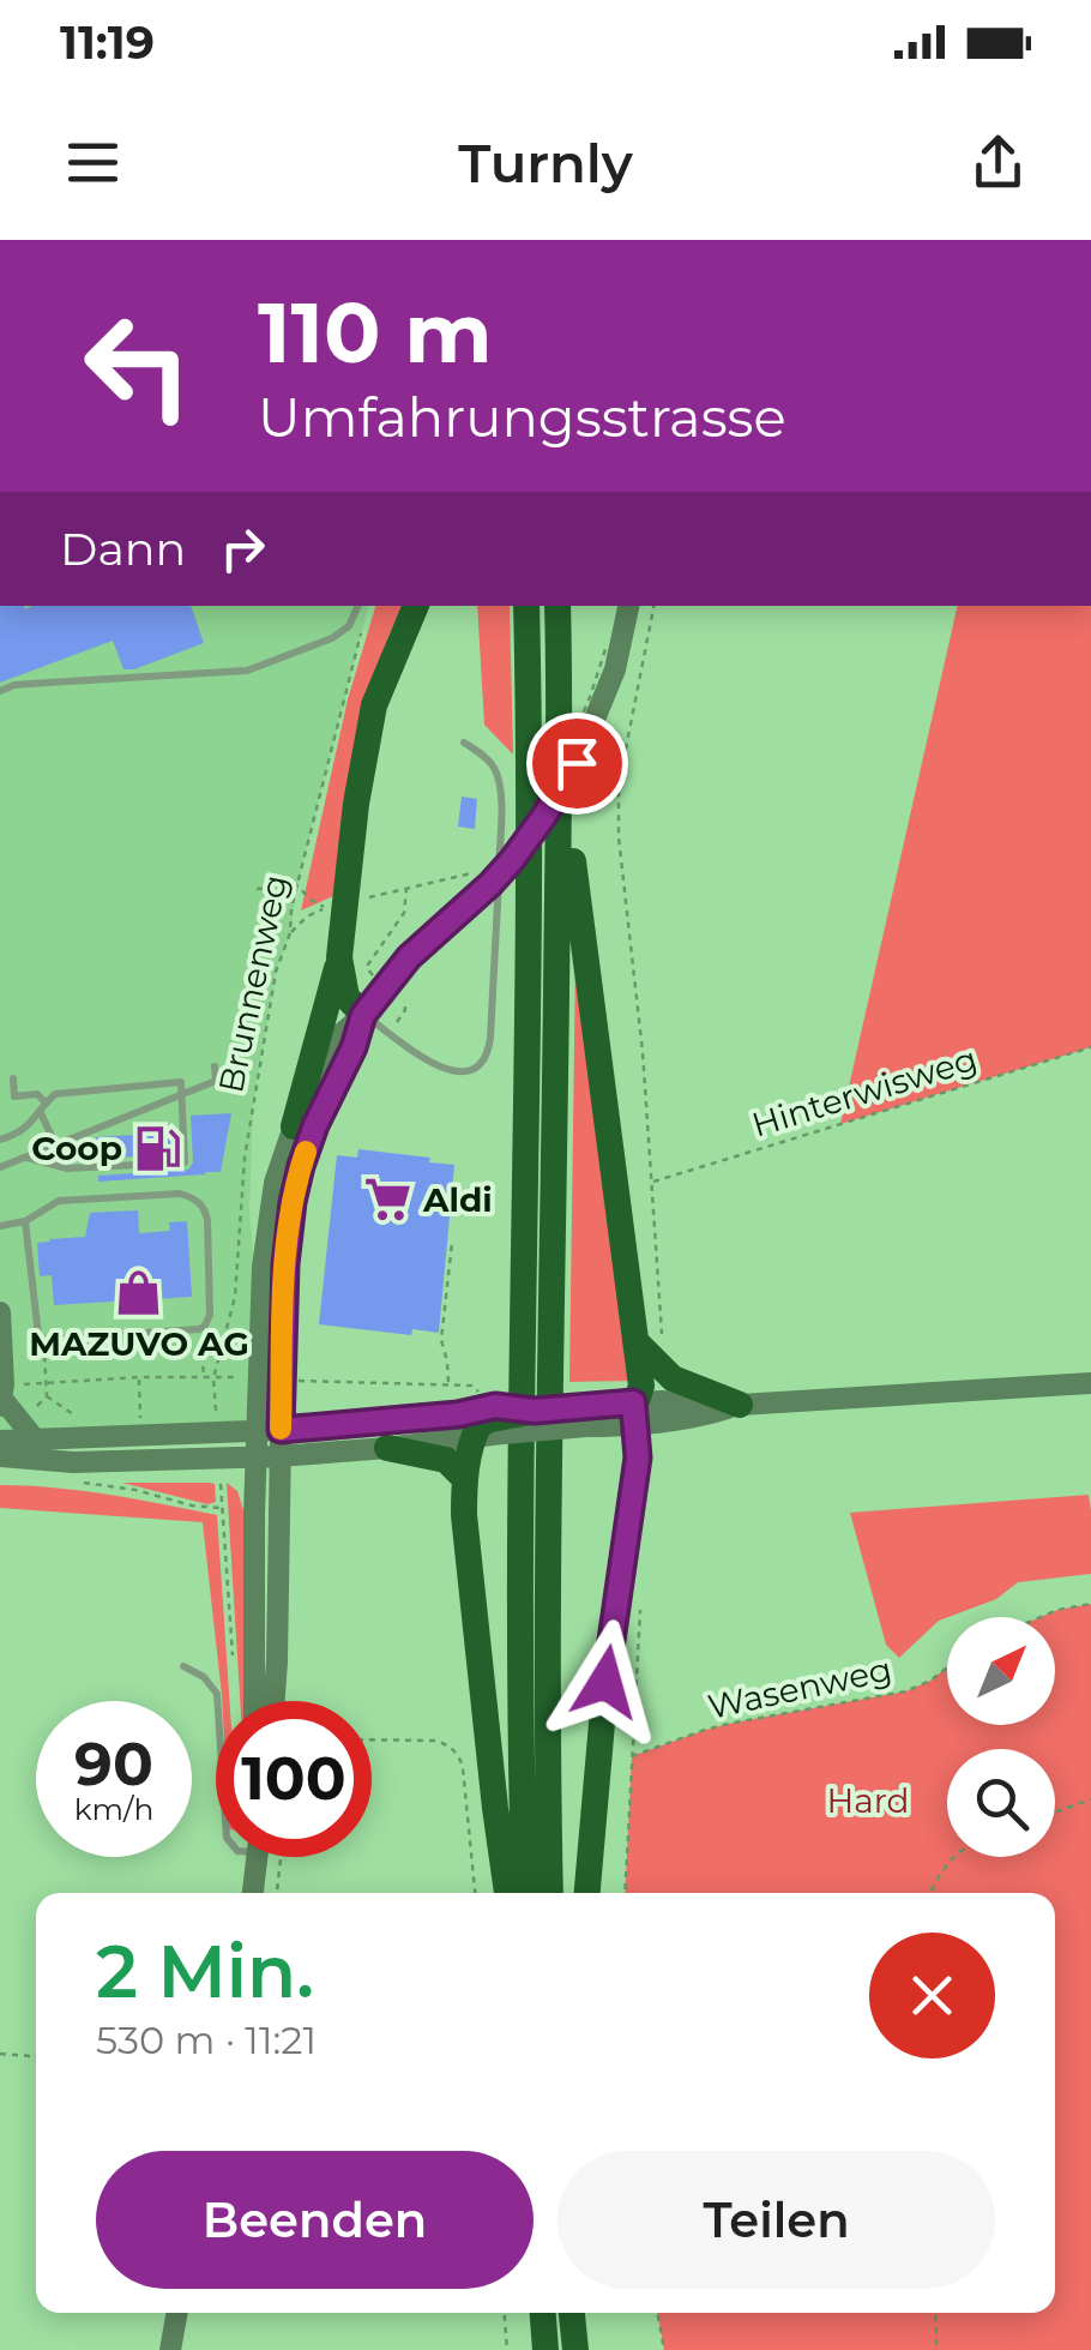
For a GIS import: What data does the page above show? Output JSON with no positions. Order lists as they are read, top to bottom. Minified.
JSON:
{"streets":{"path":["Brunnenweg","Hinterwisweg","Wasenweg"]},"parks":["Hard"],"places":{"fuel station":["Coop"],"supermarket":["Aldi"],"shop":["MAZUVO AG"]},"north":"top right","page":{"status":"11:19","header":"Turnly","turn":["110 m","Umfahrungsstrasse"],"then":"Dann","speed":"90 km/h","limit":"100","heading":["2 Min.","530 m · 11:21"],"buttons":["Beenden","Teilen"]}}
